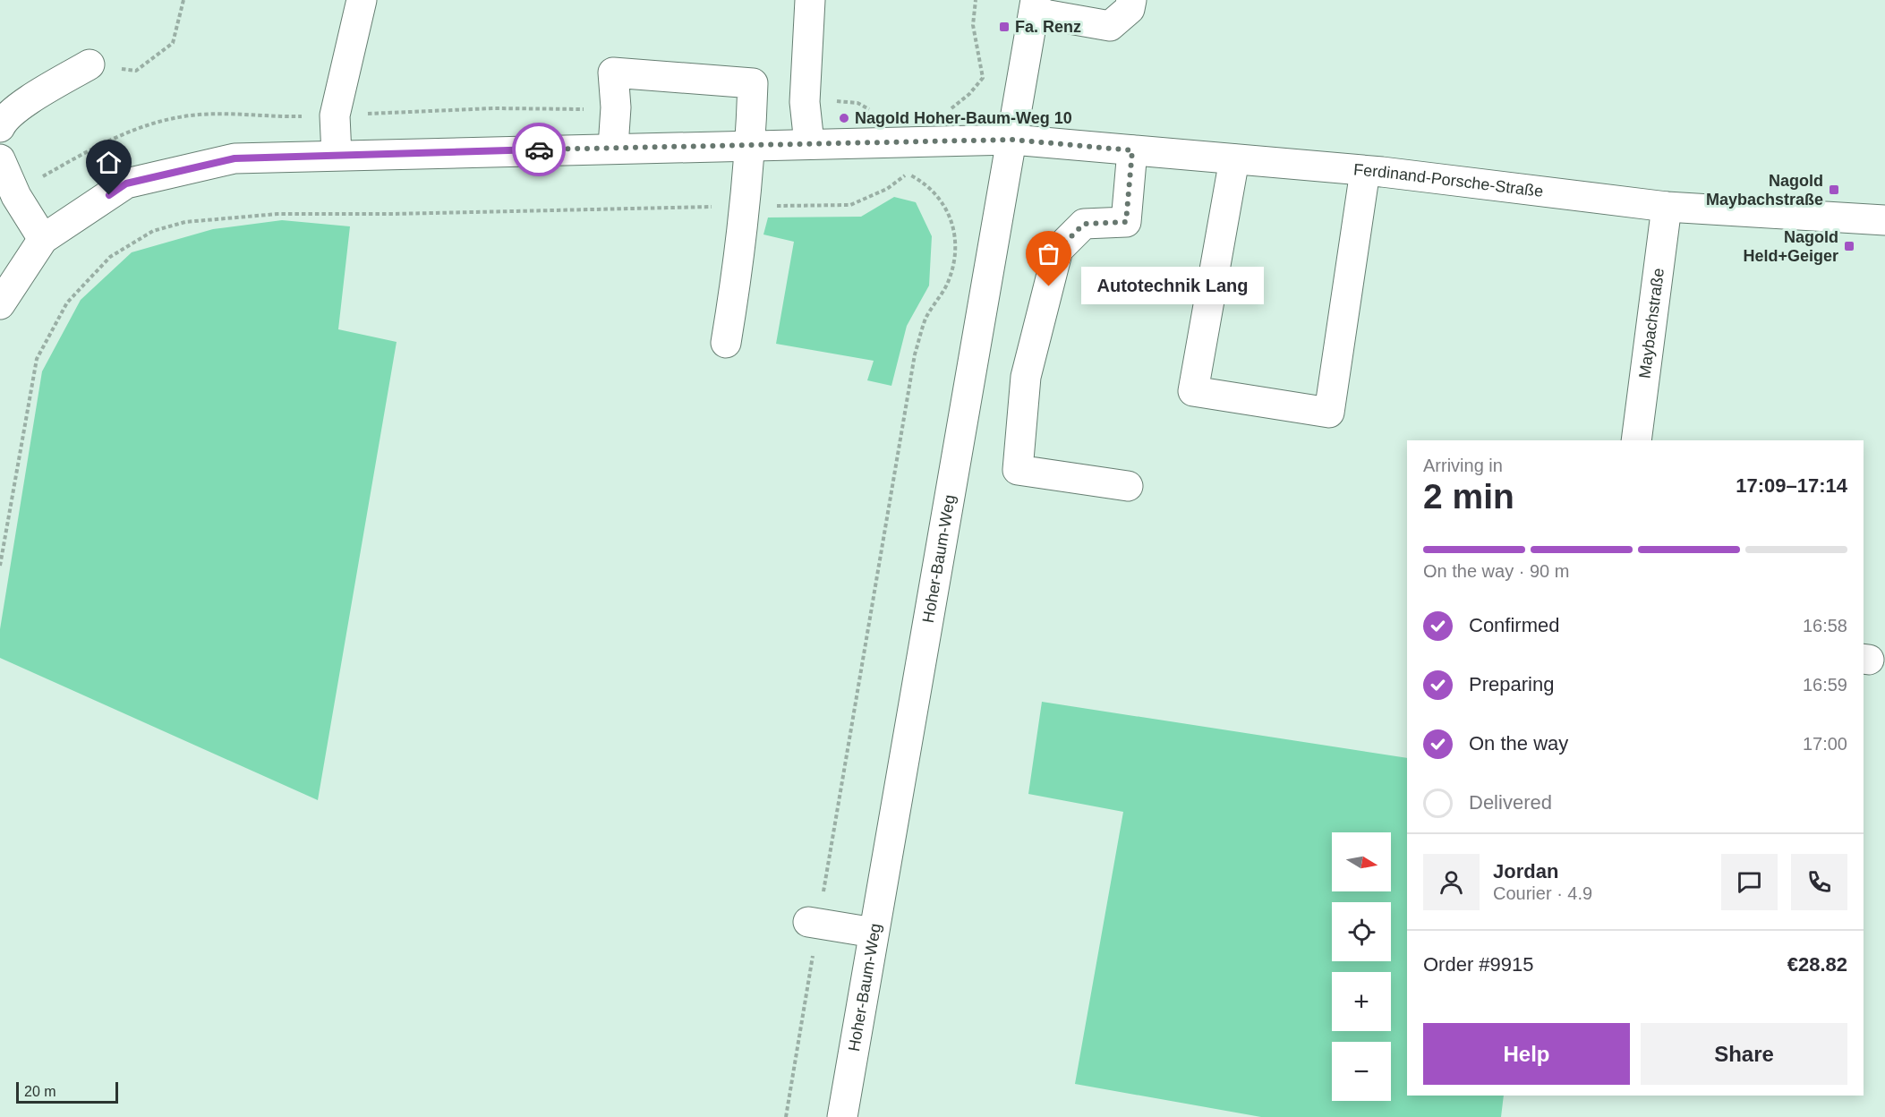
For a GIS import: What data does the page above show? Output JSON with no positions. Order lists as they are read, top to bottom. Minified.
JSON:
{"streets":{"street":["Ferdinand-Porsche-Straße","Maybachstraße","Hoher-Baum-Weg"]},"crossings":[["Ferdinand-Porsche-Straße","Maybachstraße"],["Ferdinand-Porsche-Straße","Hoher-Baum-Weg"]],"places":{"transit":["Fa. Renz","Nagold Maybachstraße","Nagold Held+Geiger"],"other":["Nagold Hoher-Baum-Weg 10","Autotechnik Lang"]},"scale_bar":"20 m","north":"right","page":{"bubble":"Autotechnik Lang","heading":["2 min","Arriving in","17:09–17:14"],"panel":["Jordan","Courier · 4.9","Order #9915","€28.82"],"bar":"On the way · 90 m","list":[["Confirmed","16:58"],["Preparing","16:59"],["On the way","17:00"],"Delivered"],"map_buttons":["+","−"],"buttons":["Help","Share"],"scale":"20 m"}}
